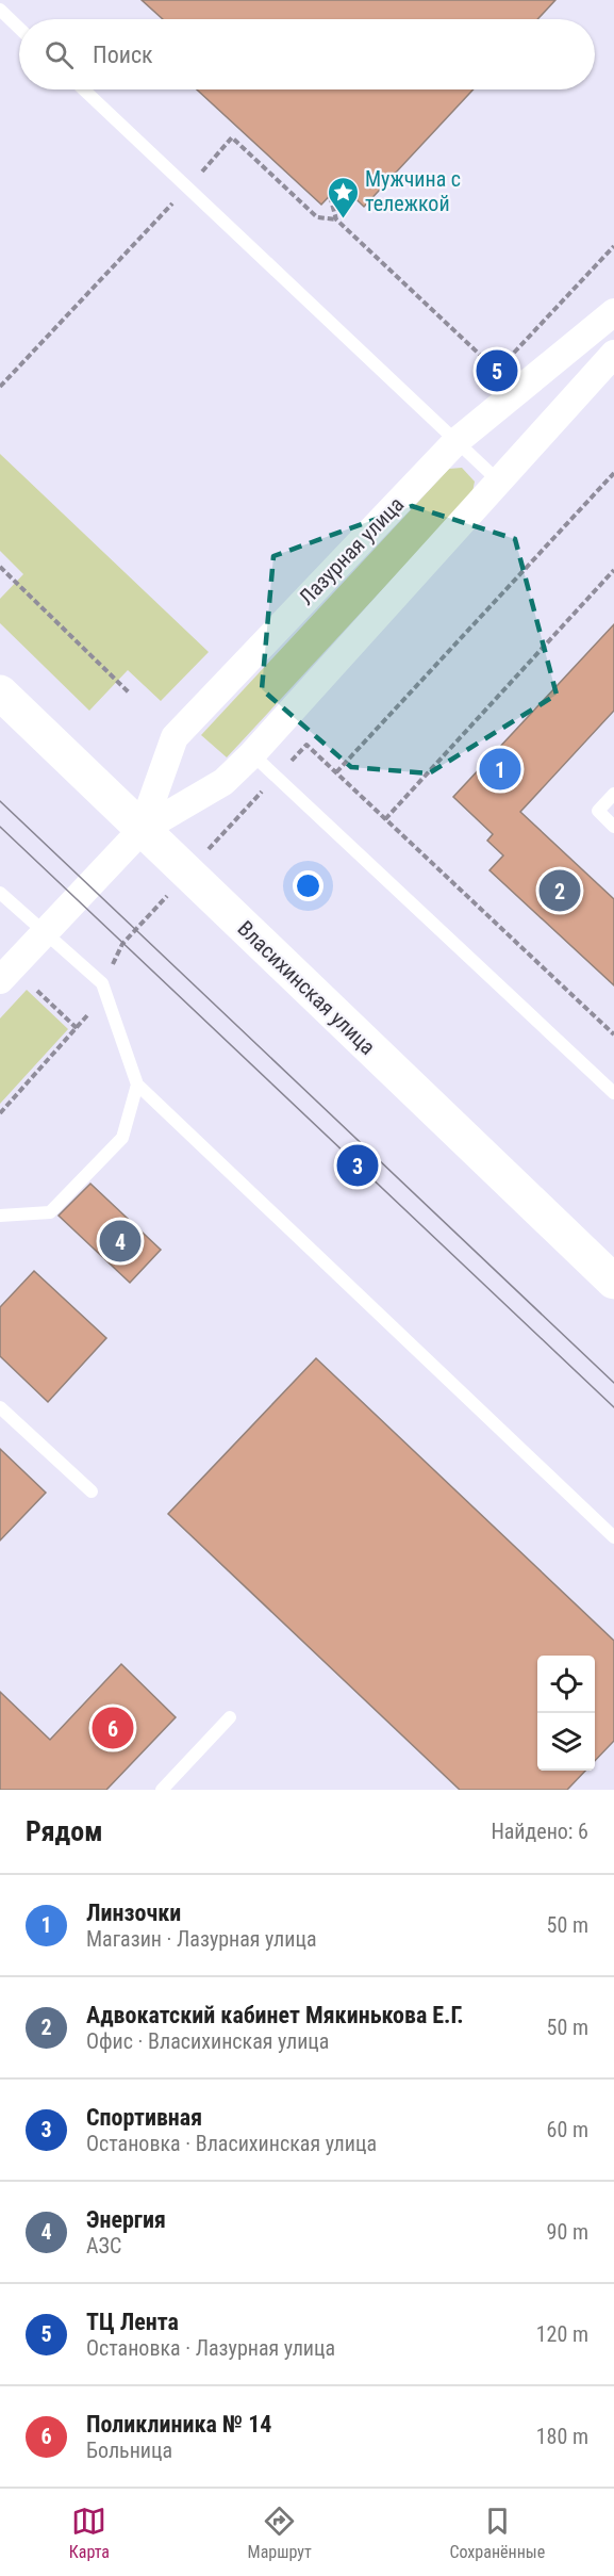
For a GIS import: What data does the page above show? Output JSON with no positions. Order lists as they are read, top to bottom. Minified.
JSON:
{"streets":{"highway":["Власихинская улица"],"street":["Лазурная улица"]},"crossings":[["Лазурная улица","Власихинская улица"]],"places":{"place":["Мужчина с тележкой"]},"page":{"search":"Поиск","pins":["5","1","2","3","4","6"],"heading":["Рядом","Найдено: 6"],"list":[{"mark":"1","name":"Линзочки","note":"Магазин · Лазурная улица","value":"50 m"},{"mark":"2","name":"Адвокатский кабинет Мякинькова Е.Г.","note":"Офис · Власихинская улица","value":"50 m"},{"mark":"3","name":"Спортивная","note":"Остановка · Власихинская улица","value":"60 m"},{"mark":"4","name":"Энергия","note":"АЗС","value":"90 m"},{"mark":"5","name":"ТЦ Лента","note":"Остановка · Лазурная улица","value":"120 m"},{"mark":"6","name":"Поликлиника № 14","note":"Больница","value":"180 m"}],"nav":["Карта","Маршрут","Сохранённые"]}}
